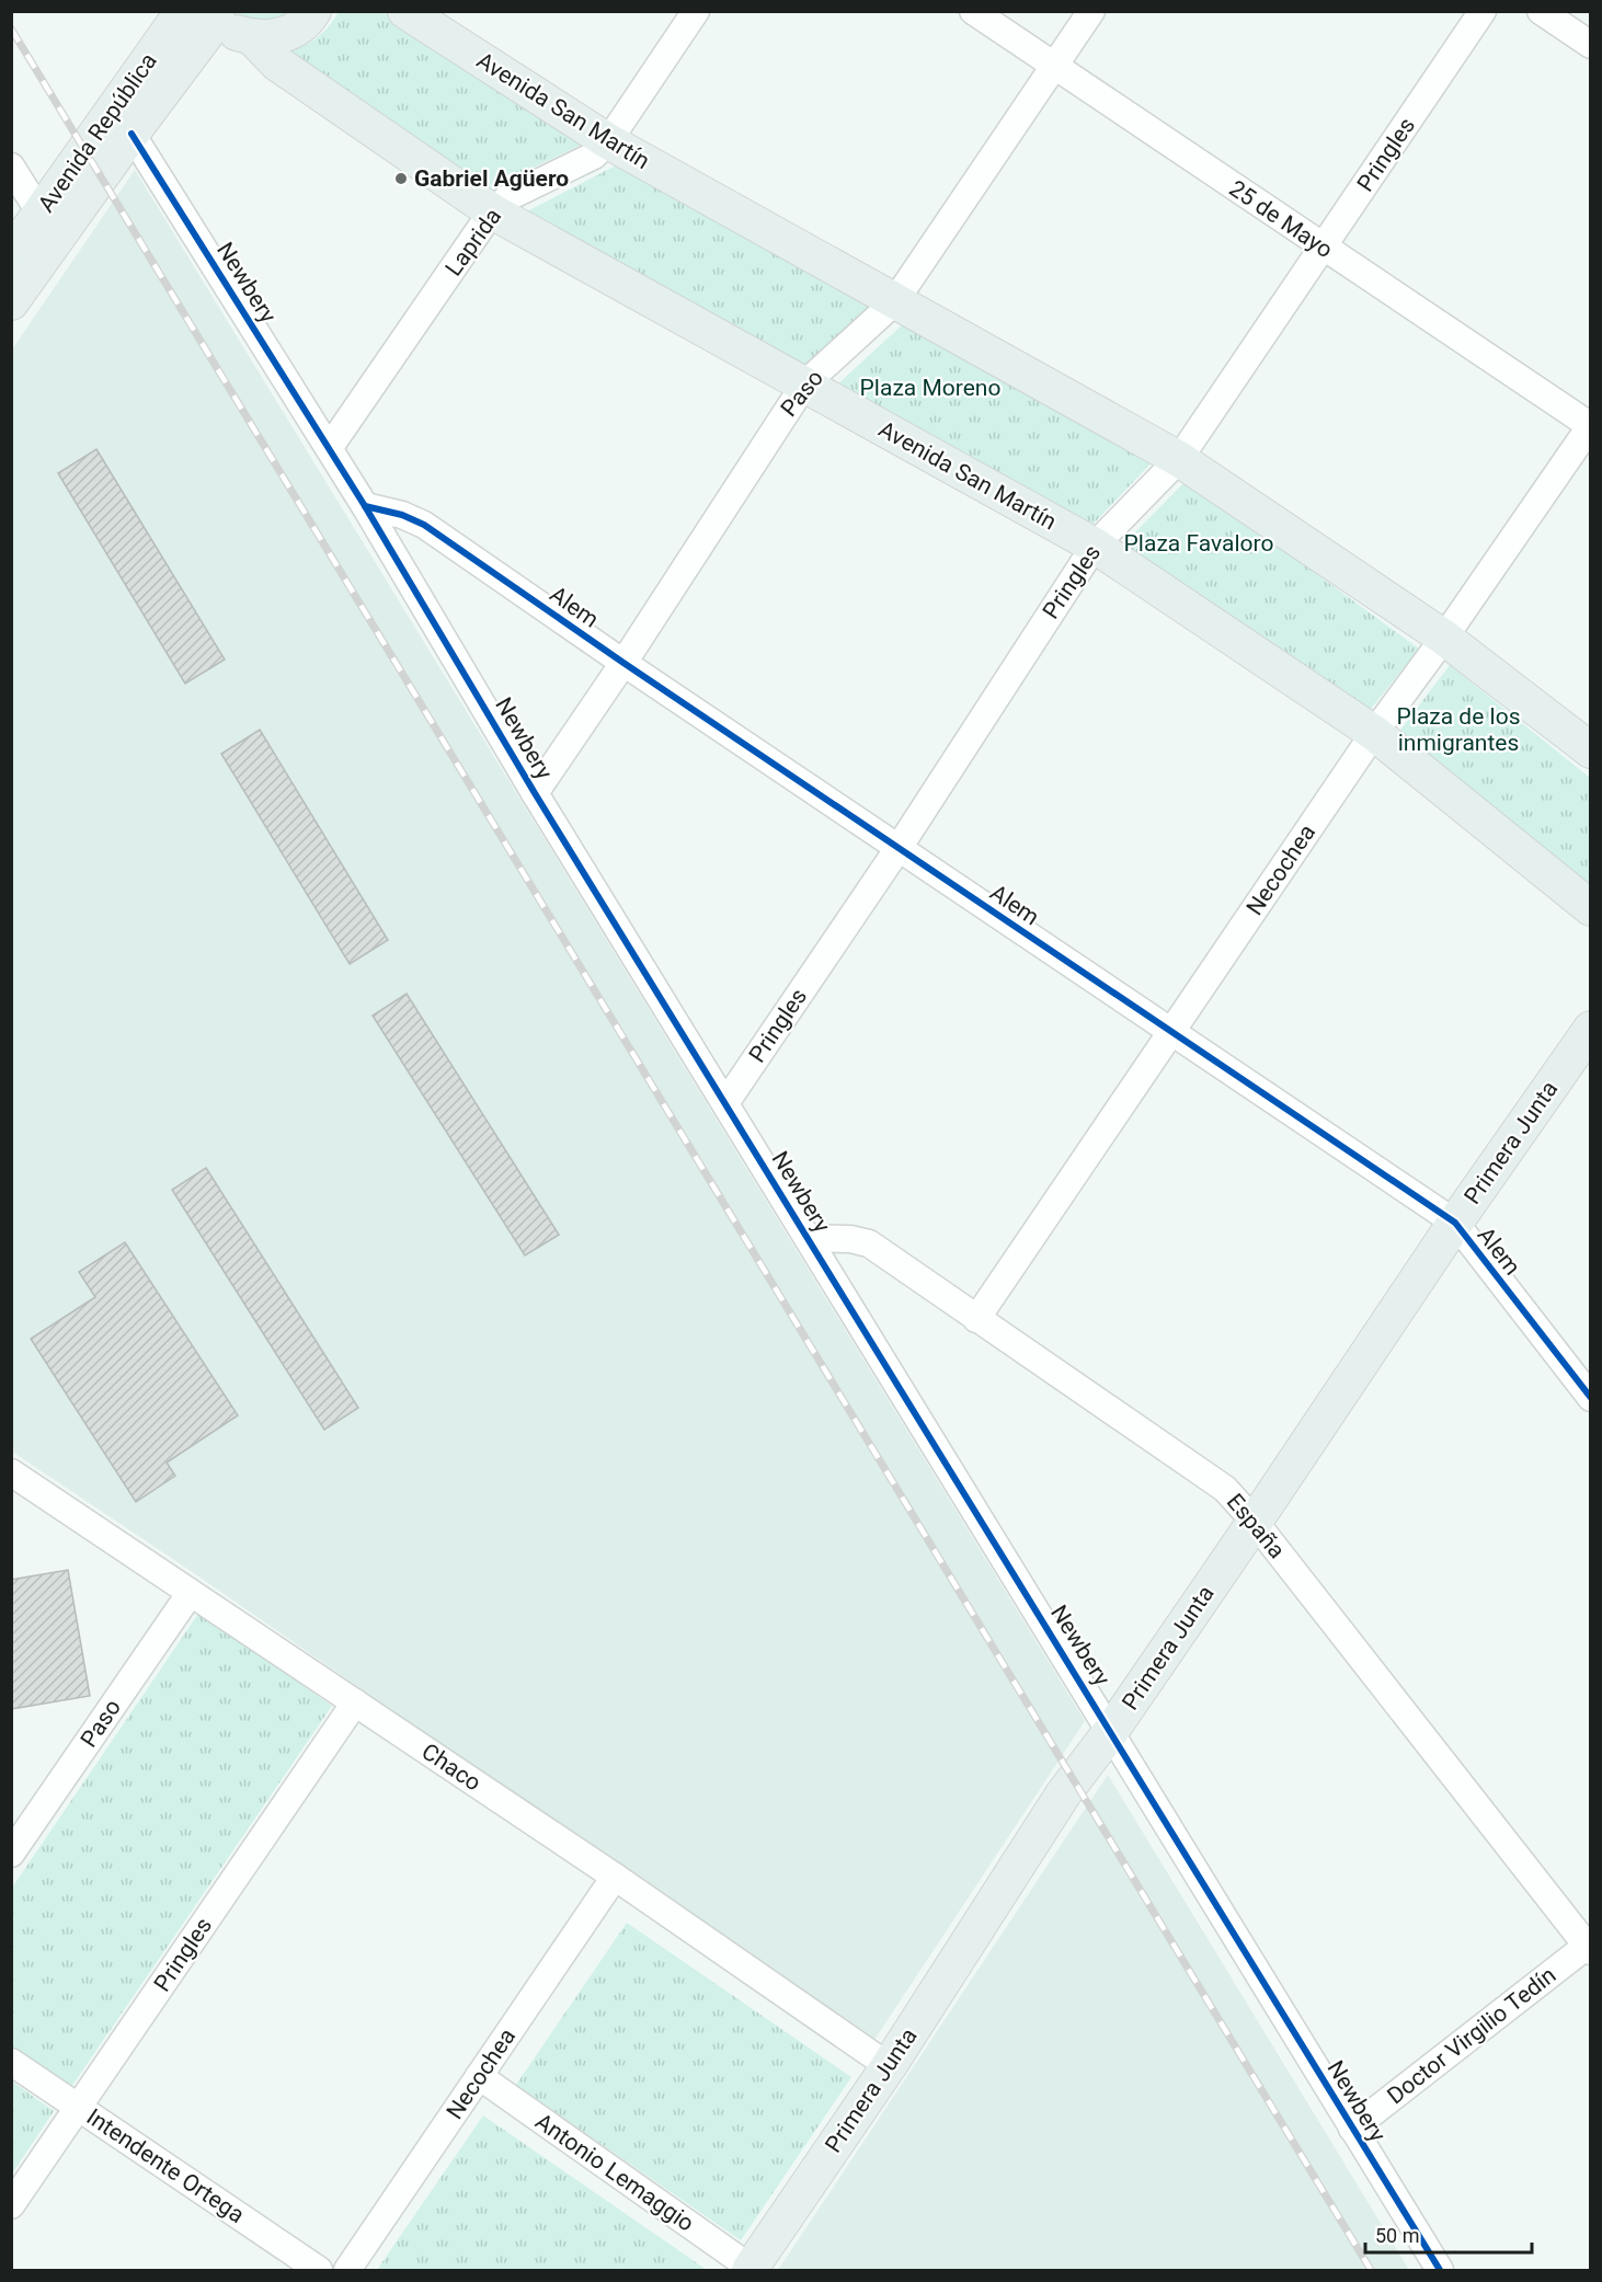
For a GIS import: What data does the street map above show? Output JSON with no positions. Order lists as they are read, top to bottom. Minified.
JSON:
{"streets":{"main road":["Avenida San Martín","Avenida República","Primera Junta"],"street":["Pringles","25 de Mayo","Laprida","Newbery","Paso","Alem","Necochea","España","Chaco","Doctor Virgilio Tedín","Intendente Ortega","Antonio Lemaggio"]},"crossings":[["Avenida San Martín","Pringles"],["Avenida San Martín","Laprida"],["Avenida San Martín","Paso"],["Avenida San Martín","Necochea"],["Avenida República","Newbery"],["Pringles","25 de Mayo"],["Pringles","Newbery"],["Pringles","Alem"],["Pringles","Chaco"],["Pringles","Intendente Ortega"],["25 de Mayo","Paso"],["25 de Mayo","Necochea"],["Laprida","Newbery"],["Newbery","Paso"],["Newbery","Alem"],["Newbery","Primera Junta"],["Newbery","España"],["Newbery","Doctor Virgilio Tedín"],["Paso","Alem"],["Paso","Chaco"],["Alem","Necochea"],["Alem","Primera Junta"],["Necochea","España"],["Necochea","Chaco"],["Necochea","Antonio Lemaggio"],["Primera Junta","España"],["Primera Junta","Chaco"],["Primera Junta","Antonio Lemaggio"],["España","Doctor Virgilio Tedín"]],"parks":["Plaza Moreno","Plaza Favaloro","Plaza de los inmigrantes"],"places":["Gabriel Agüero"],"scale_bar":"50 m"}
